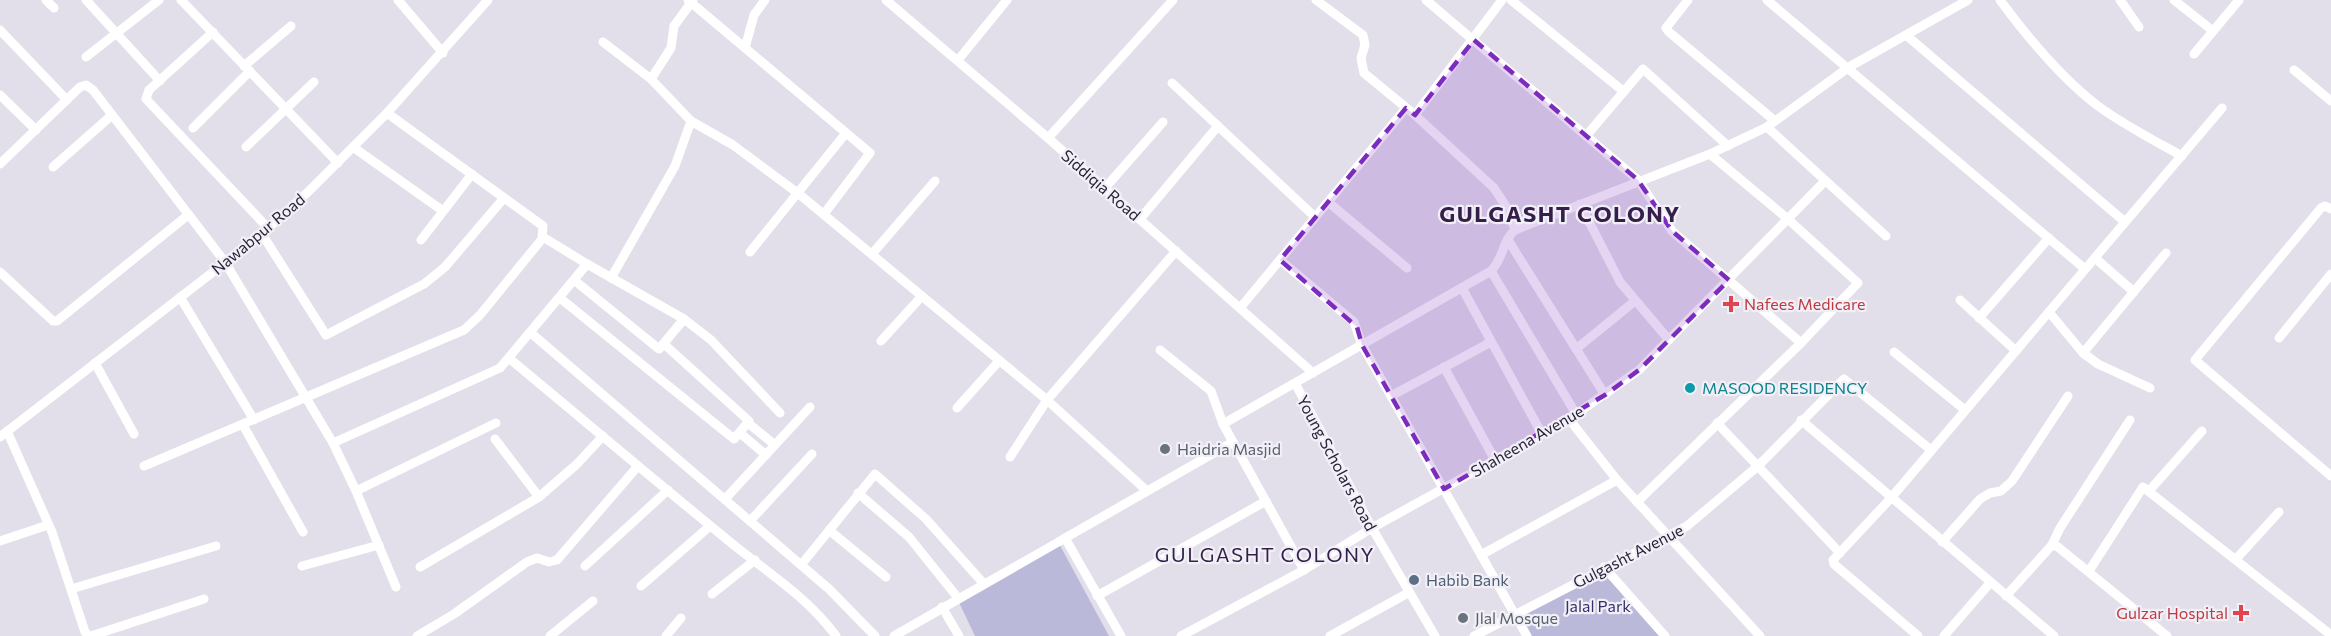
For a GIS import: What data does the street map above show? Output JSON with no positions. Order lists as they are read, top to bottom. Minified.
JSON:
{"streets":{"street":["Siddiqia Road","Nawabpur Road","Shaheena Avenue","Young Scholars Road","Gulgasht Avenue"]},"crossings":[["Shaheena Avenue","Young Scholars Road"]],"districts":["GULGASHT COLONY","GULGASHT COLONY"],"parks":["Jalal Park"],"places":{"health":["Nafees Medicare","Gulzar Hospital"],"other":["MASOOD RESIDENCY","Haidria Masjid","Habib Bank","Jlal Mosque"]}}
